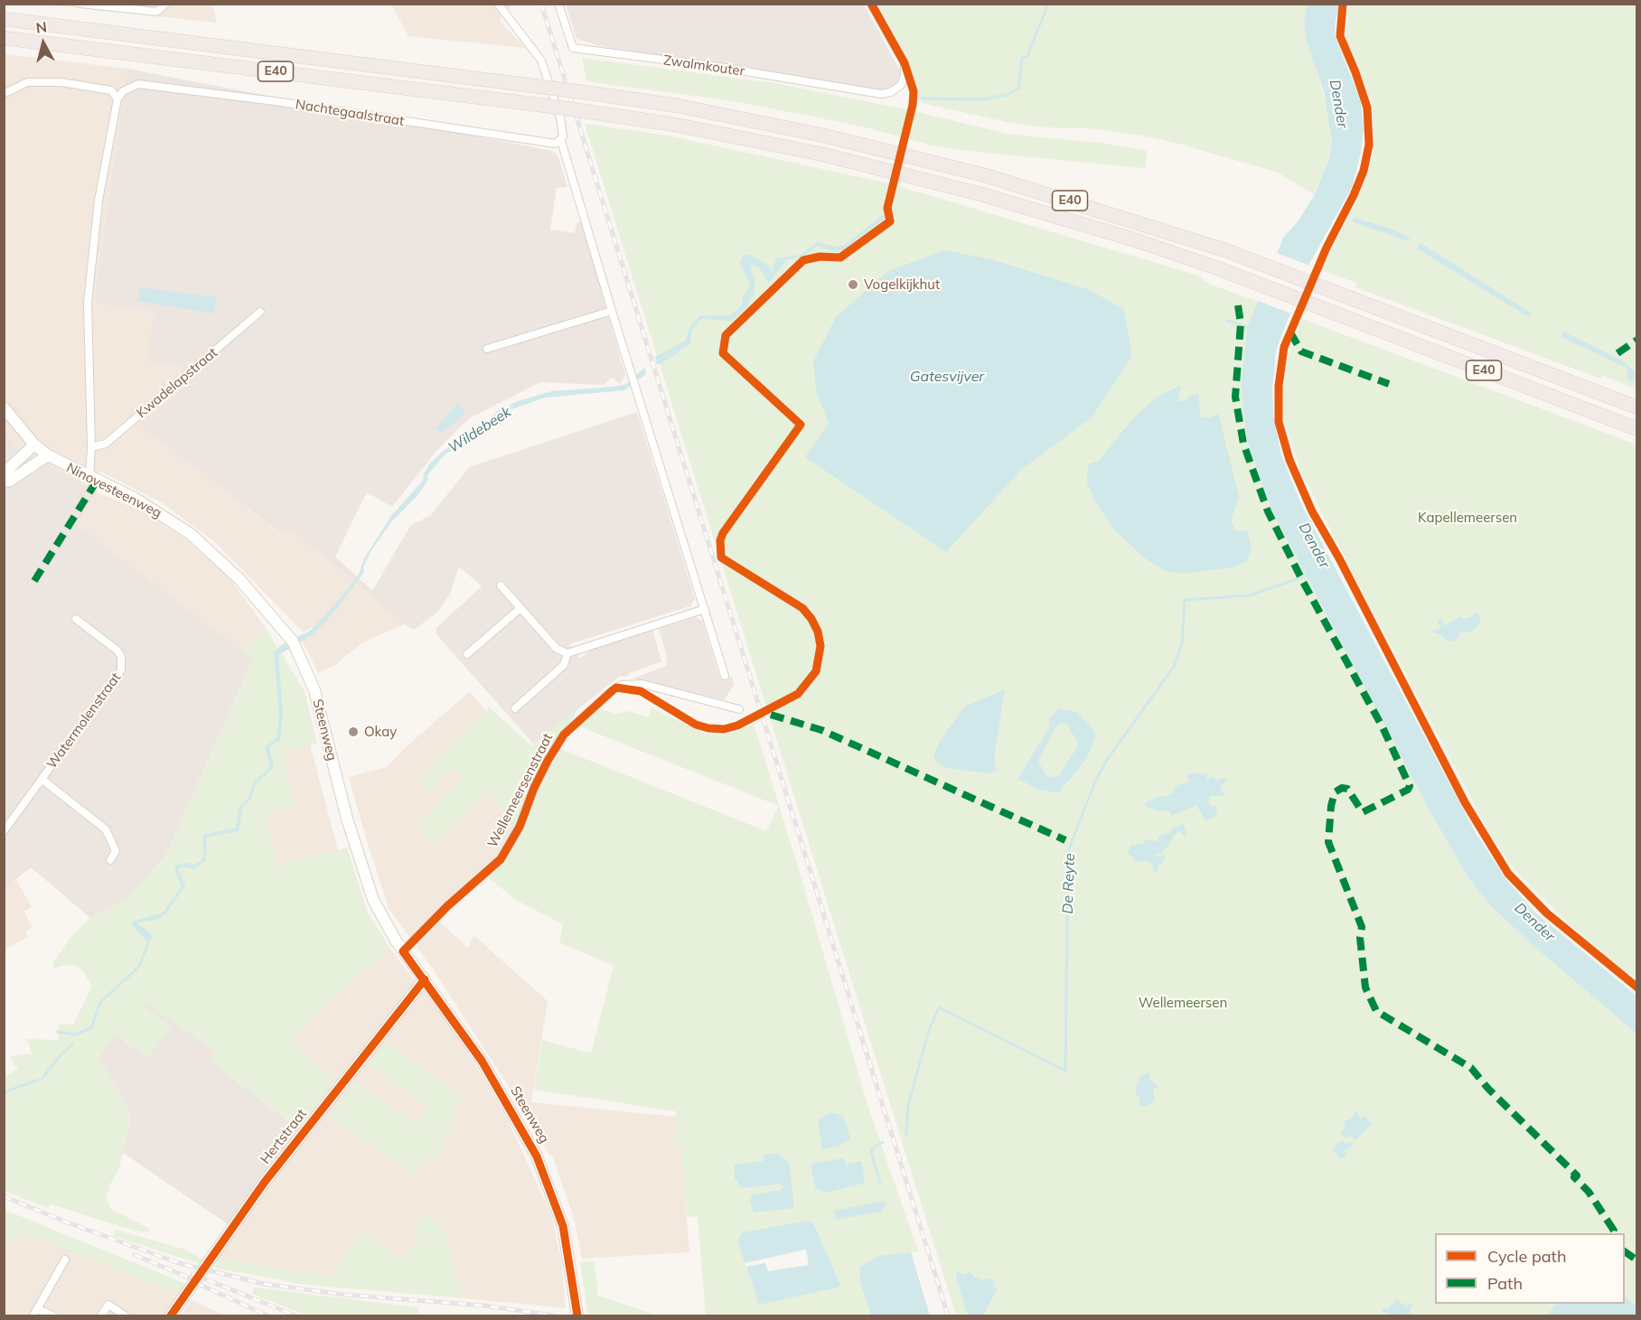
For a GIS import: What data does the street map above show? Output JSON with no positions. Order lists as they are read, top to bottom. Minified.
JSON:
{"streets":{"highway":["E40"],"main road":["Ninovesteenweg","Steenweg","Hertstraat"],"street":["Zwalmkouter","Nachtegaalstraat","Kwadelapstraat","Watermolenstraat","Wellemeersenstraat"]},"crossings":[["Ninovesteenweg","Steenweg"],["Steenweg","Wellemeersenstraat"],["Steenweg","Hertstraat"]],"water":["Dender","Gatesvijver","Wildebeek","De Reyte"],"parks":["Kapellemeersen","Wellemeersen"],"places":["Vogelkijkhut","Okay"],"legend":["Cycle path","Path"],"north":"top"}
